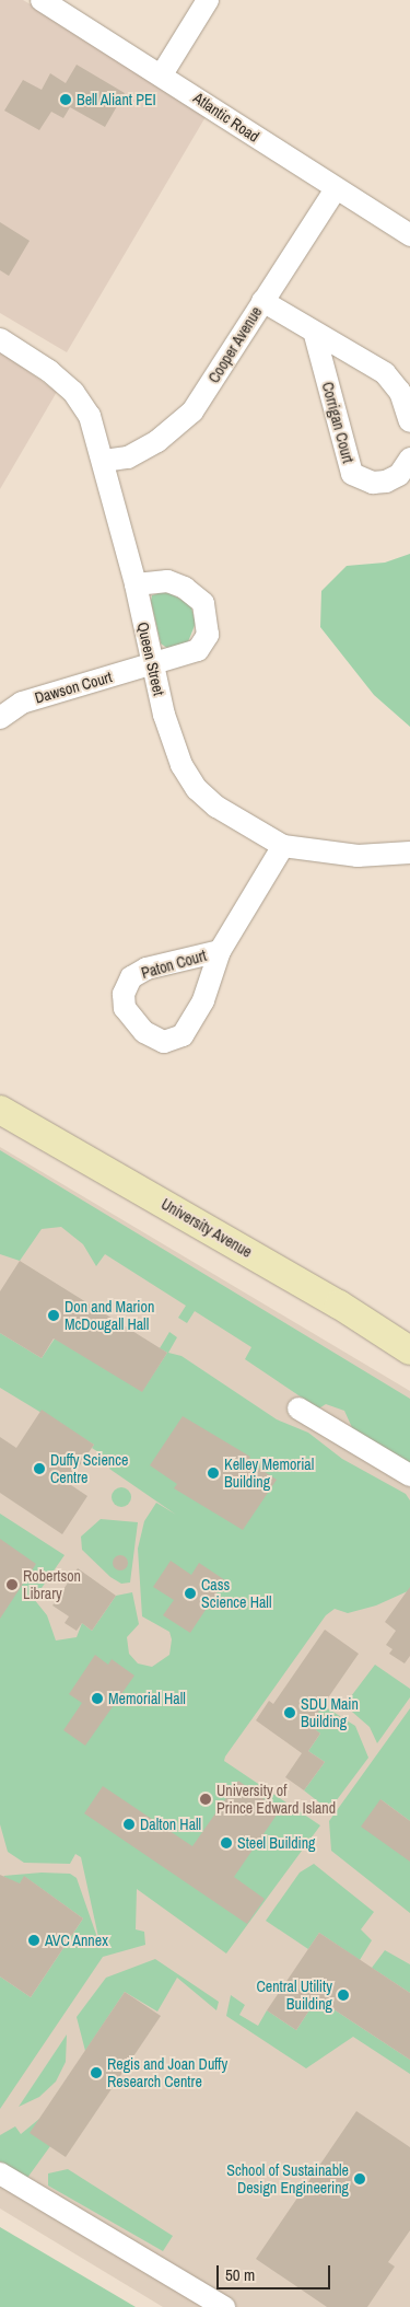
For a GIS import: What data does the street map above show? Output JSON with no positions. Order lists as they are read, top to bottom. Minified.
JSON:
{"streets":{"main road":["University Avenue"],"street":["Atlantic Road","Cooper Avenue","Corrigan Court","Queen Street","Dawson Court","Paton Court"]},"crossings":[["Atlantic Road","Cooper Avenue"],["Cooper Avenue","Queen Street"],["Queen Street","Dawson Court"],["Queen Street","Paton Court"]],"places":["Bell Aliant PEI","Don and Marion McDougall Hall","Duffy Science Centre","Kelley Memorial Building","Robertson Library","Cass Science Hall","Memorial Hall","SDU Main Building","University of Prince Edward Island","Dalton Hall","Steel Building","AVC Annex","Central Utility Building","Regis and Joan Duffy Research Centre","School of Sustainable Design Engineering"],"scale_bar":"50 m"}
